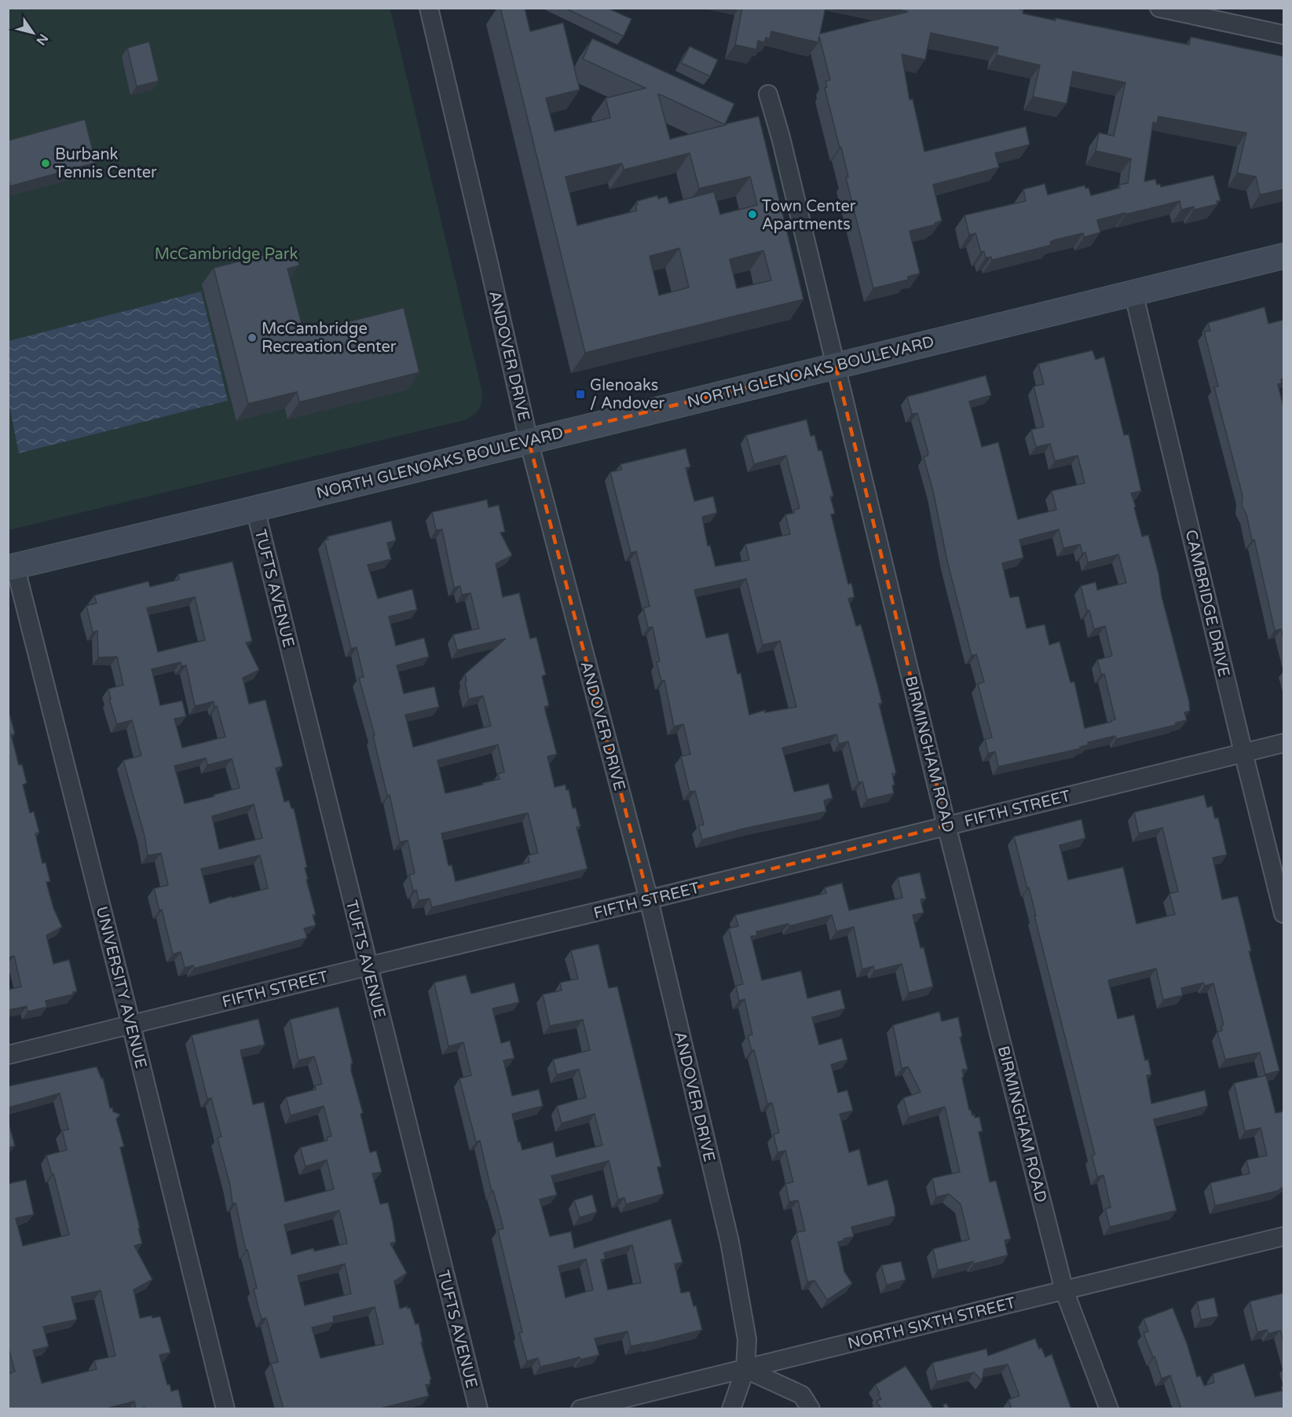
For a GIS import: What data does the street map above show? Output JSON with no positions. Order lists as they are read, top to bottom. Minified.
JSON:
{"streets":{"main road":["NORTH GLENOAKS BOULEVARD"],"street":["ANDOVER DRIVE","TUFTS AVENUE","CAMBRIDGE DRIVE","BIRMINGHAM ROAD","FIFTH STREET","UNIVERSITY AVENUE","NORTH SIXTH STREET"]},"crossings":[["ANDOVER DRIVE","NORTH GLENOAKS BOULEVARD"],["ANDOVER DRIVE","FIFTH STREET"],["ANDOVER DRIVE","NORTH SIXTH STREET"],["NORTH GLENOAKS BOULEVARD","TUFTS AVENUE"],["NORTH GLENOAKS BOULEVARD","CAMBRIDGE DRIVE"],["NORTH GLENOAKS BOULEVARD","BIRMINGHAM ROAD"],["NORTH GLENOAKS BOULEVARD","UNIVERSITY AVENUE"],["TUFTS AVENUE","FIFTH STREET"],["CAMBRIDGE DRIVE","FIFTH STREET"],["BIRMINGHAM ROAD","FIFTH STREET"],["BIRMINGHAM ROAD","NORTH SIXTH STREET"],["FIFTH STREET","UNIVERSITY AVENUE"]],"parks":["McCambridge Park"],"places":{"other":["Burbank Tennis Center","Town Center Apartments","McCambridge Recreation Center"],"transit":["Glenoaks / Andover"]},"north":"bottom right"}
